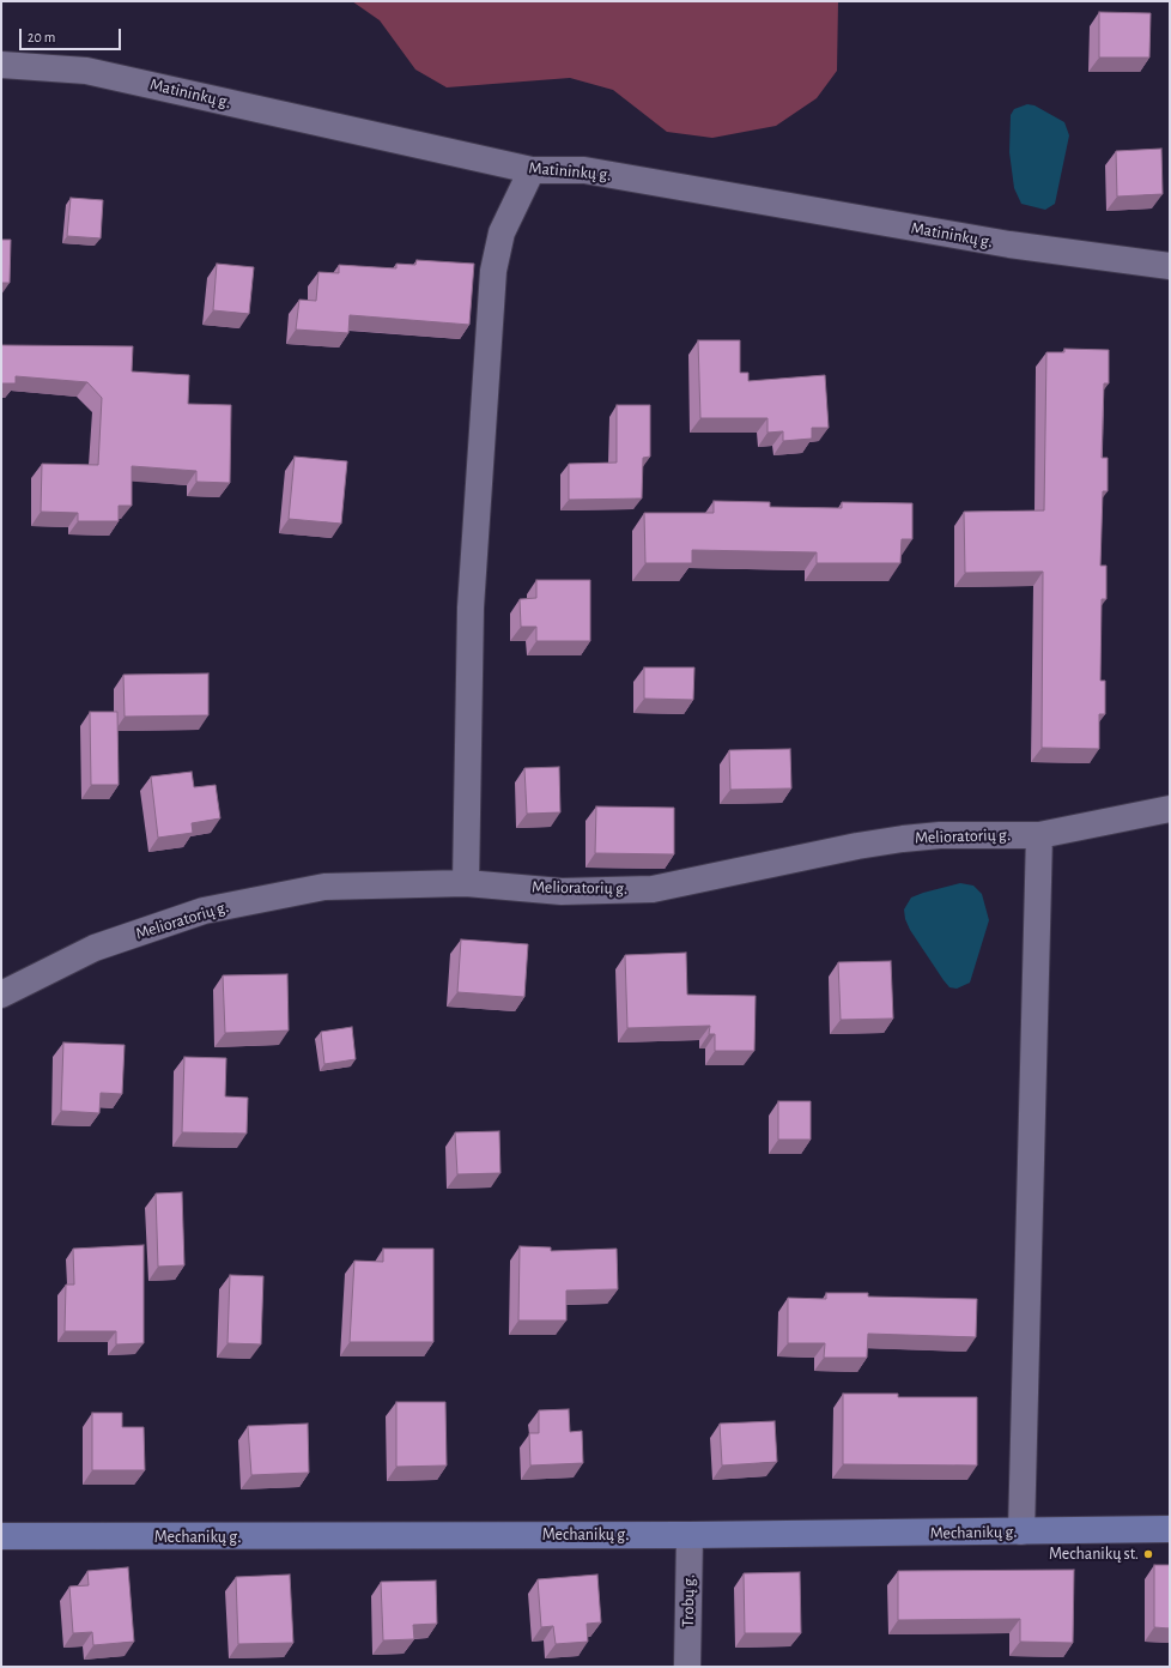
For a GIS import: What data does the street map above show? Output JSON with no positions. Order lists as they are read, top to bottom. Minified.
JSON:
{"streets":{"main road":["Mechanikų g."],"street":["Matininkų g.","Melioratorių g.","Trobų g."]},"crossings":[["Mechanikų g.","Trobų g."]],"places":["Mechanikų st."],"scale_bar":"20 m"}
